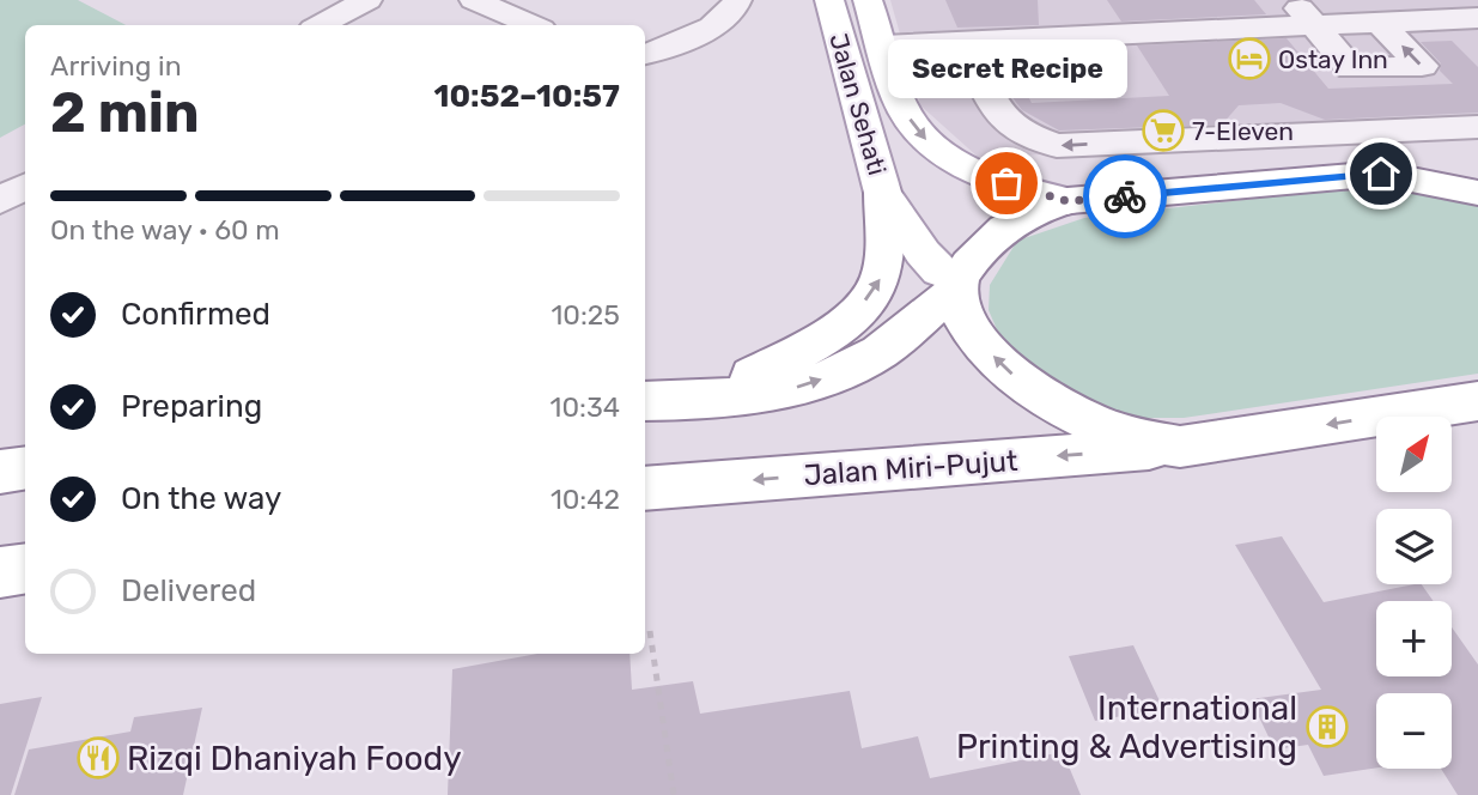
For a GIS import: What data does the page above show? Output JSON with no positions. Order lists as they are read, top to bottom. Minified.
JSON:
{"streets":{"main road":["Jalan Sehati","Jalan Miri-Pujut"]},"places":{"hotel":["Ostay Inn"],"supermarket":["7-Eleven"],"other":["Secret Recipe"],"building":["International Printing & Advertising"],"restaurant":["Rizqi Dhaniyah Foody"]},"north":"top right","page":{"heading":["2 min","Arriving in","10:52–10:57"],"bubble":"Secret Recipe","bar":"On the way · 60 m","list":[["Confirmed","10:25"],["Preparing","10:34"],["On the way","10:42"],"Delivered"],"map_buttons":["+","−"]}}
